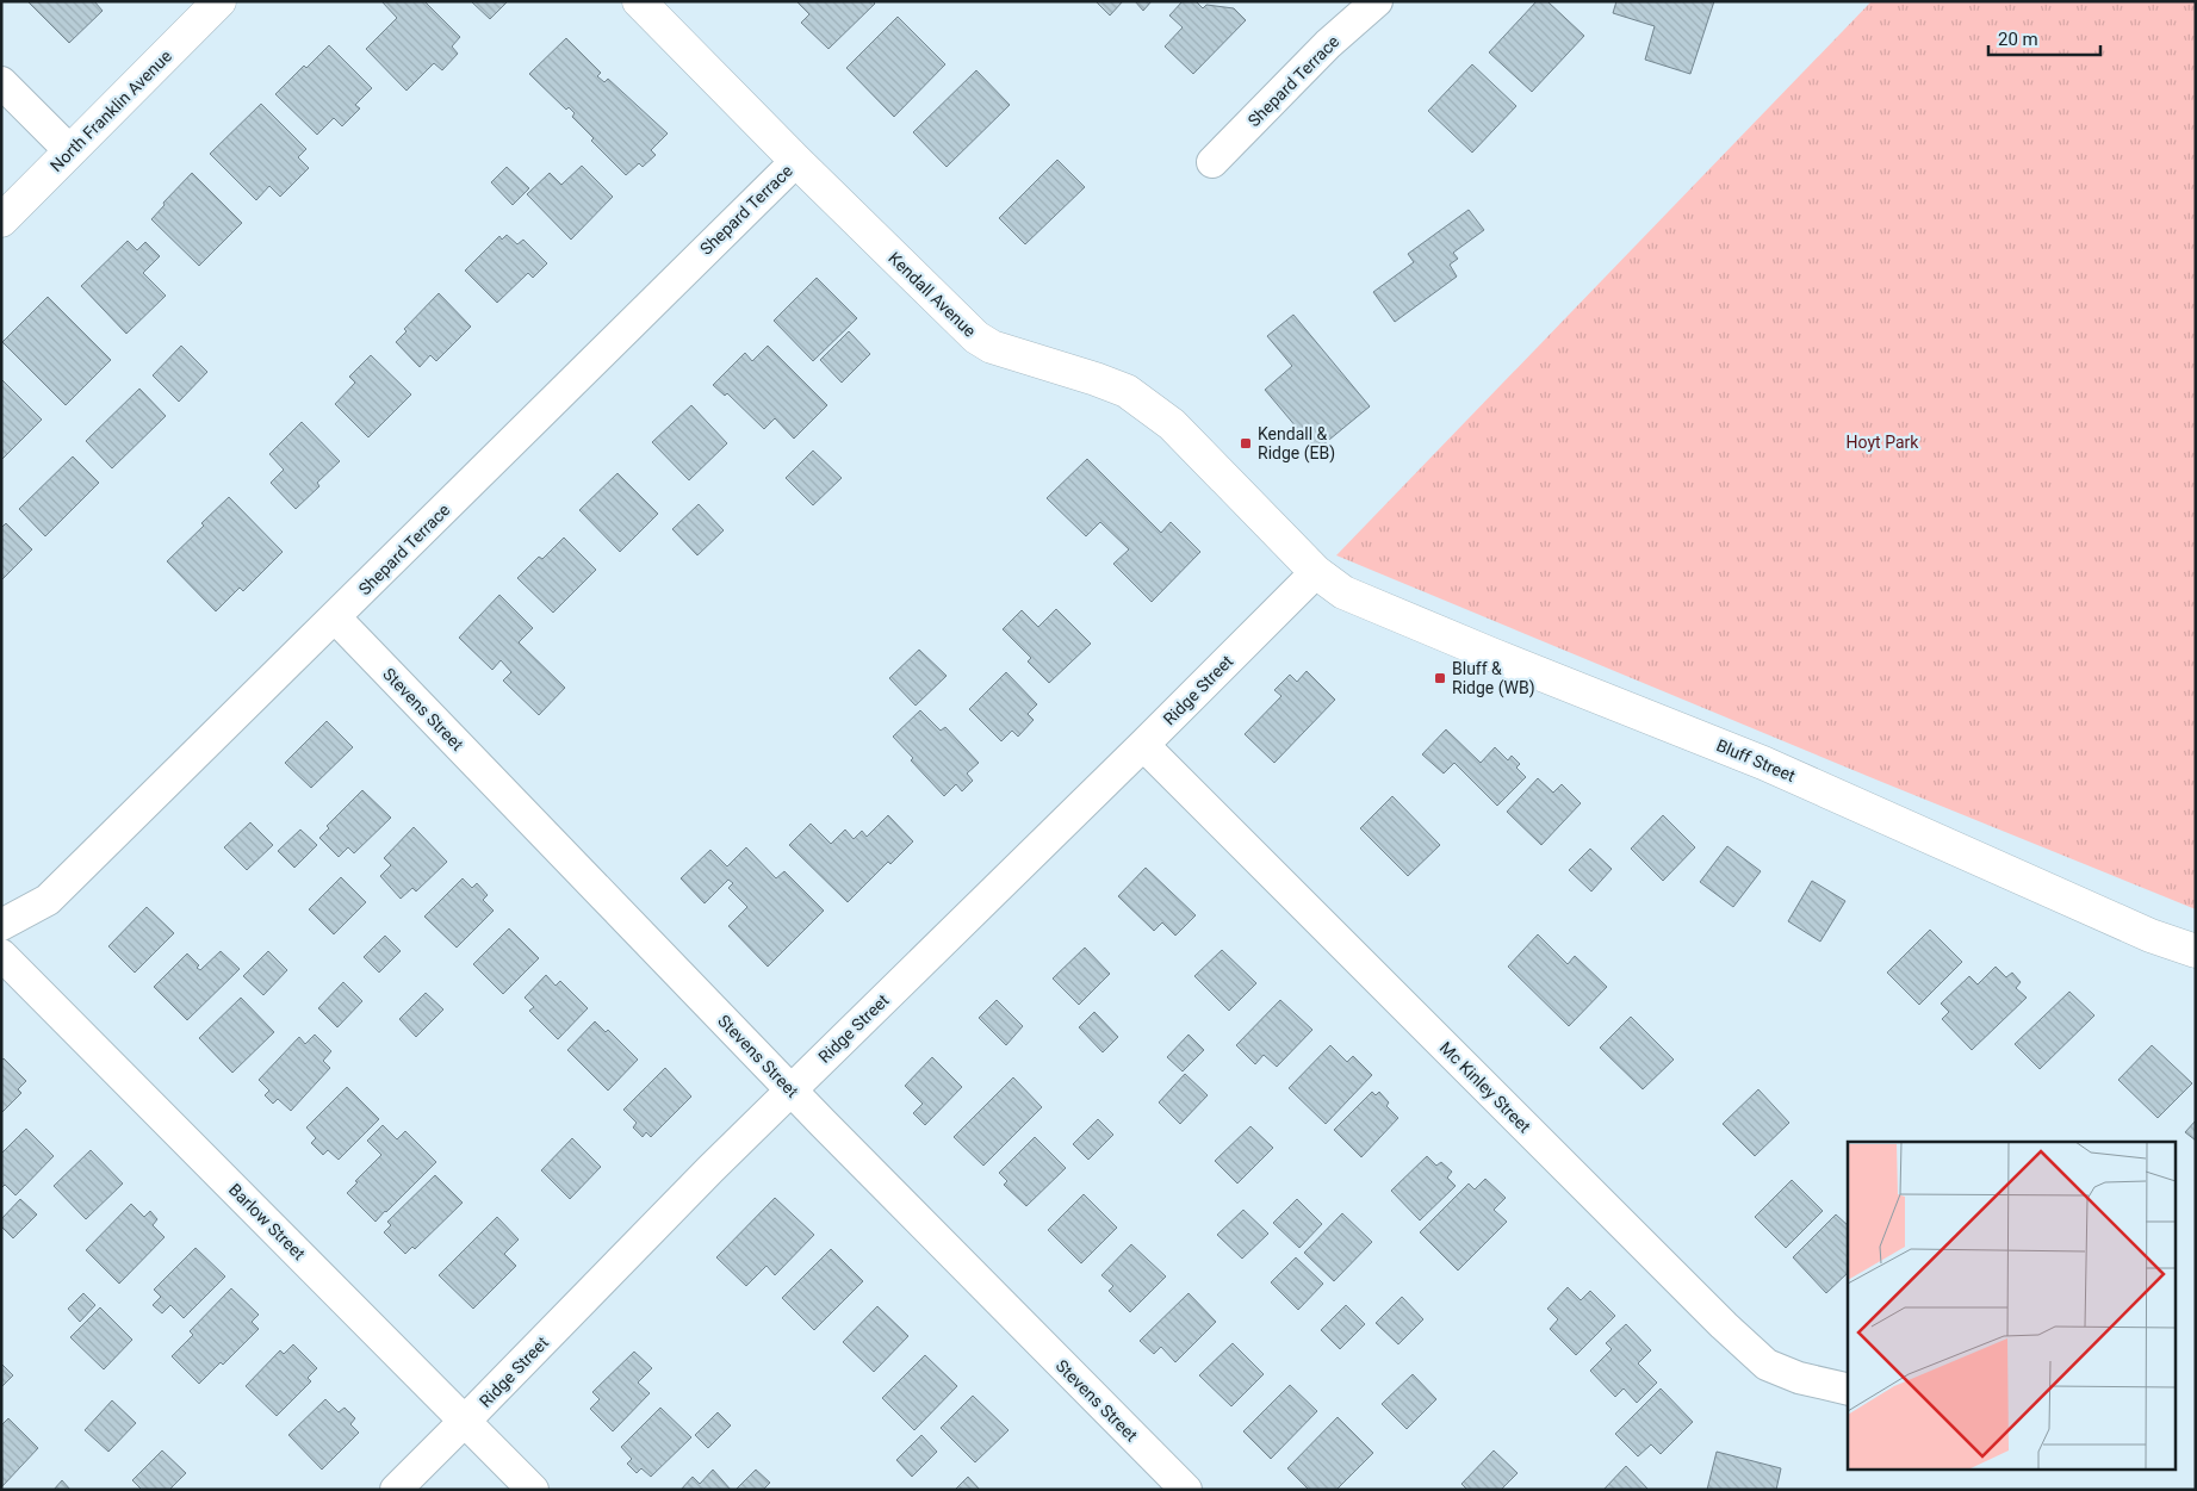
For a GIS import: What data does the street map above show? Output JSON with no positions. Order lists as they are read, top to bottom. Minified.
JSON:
{"streets":{"street":["Shepard Terrace","North Franklin Avenue","Kendall Avenue","Ridge Street","Stevens Street","Bluff Street","Mc Kinley Street","Barlow Street"]},"crossings":[["Shepard Terrace","Kendall Avenue"],["Shepard Terrace","Stevens Street"],["Kendall Avenue","Ridge Street"],["Kendall Avenue","Bluff Street"],["Ridge Street","Stevens Street"],["Ridge Street","Bluff Street"],["Ridge Street","Mc Kinley Street"],["Ridge Street","Barlow Street"]],"parks":["Hoyt Park"],"places":{"transit":["Kendall & Ridge (EB)","Bluff & Ridge (WB)"]},"scale_bar":"20 m"}
